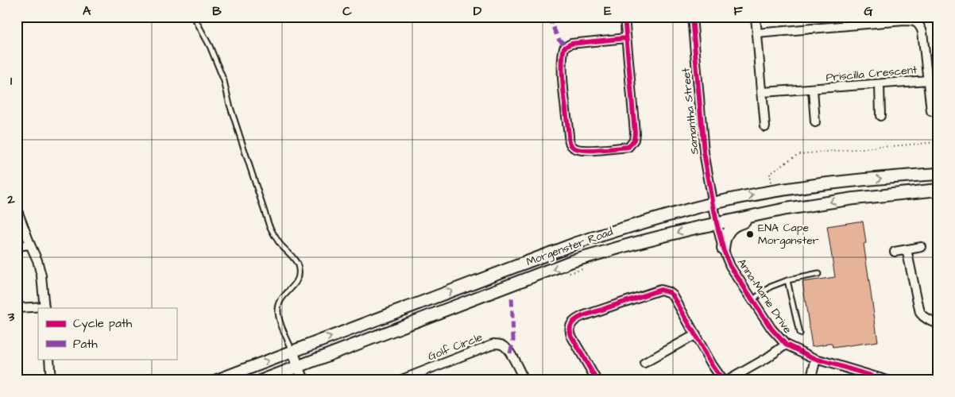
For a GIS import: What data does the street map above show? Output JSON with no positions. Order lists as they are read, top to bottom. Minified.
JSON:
{"streets":{"main road":["Morgenster Road"],"street":["Priscilla Crescent","Samantha Street","Anna-Marie Drive","Golf Circle"]},"crossings":[["Samantha Street","Morgenster Road"],["Samantha Street","Anna-Marie Drive"],["Morgenster Road","Anna-Marie Drive"]],"places":["ENA Cape Morganster"],"legend":["Cycle path","Path"],"grid":{"columns":["A","B","C","D","E","F","G"],"rows":["1","2","3"]}}
